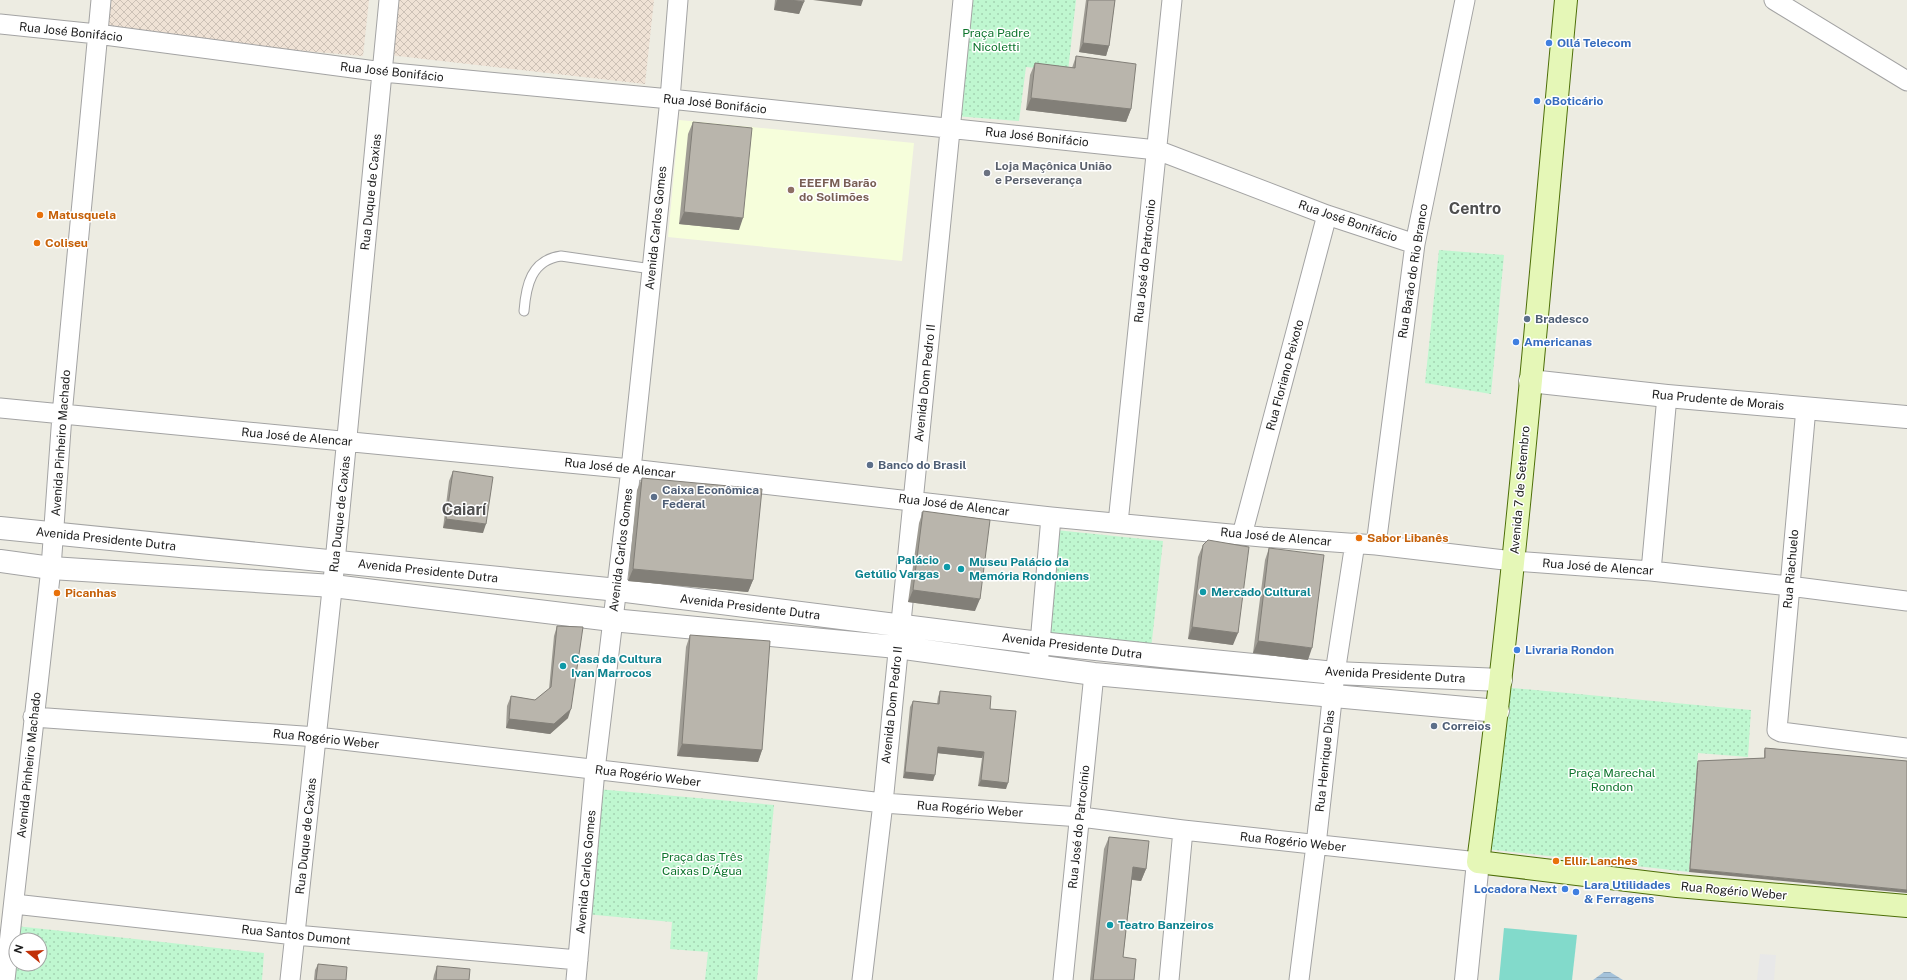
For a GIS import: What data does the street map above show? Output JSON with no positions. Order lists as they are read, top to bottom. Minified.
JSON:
{"streets":{"main road":["Avenida 7 de Setembro","Rua Rogério Weber"],"street":["Rua José Bonifácio","Rua Duque de Caxias","Avenida Carlos Gomes","Rua José do Patrocínio","Rua Barão do Rio Branco","Rua Floriano Peixoto","Avenida Dom Pedro II","Rua Prudente de Morais","Rua José de Alencar","Avenida Pinheiro Machado","Avenida Presidente Dutra","Rua Riachuelo","Rua Henrique Dias","Rua Santos Dumont"]},"crossings":[["Rua José Bonifácio","Rua Duque de Caxias"],["Rua José Bonifácio","Avenida Carlos Gomes"],["Rua José Bonifácio","Rua José do Patrocínio"],["Rua José Bonifácio","Rua Barão do Rio Branco"],["Rua José Bonifácio","Rua Floriano Peixoto"],["Rua José Bonifácio","Avenida Dom Pedro II"],["Rua José Bonifácio","Avenida Pinheiro Machado"],["Rua Duque de Caxias","Rua José de Alencar"],["Rua Duque de Caxias","Avenida Presidente Dutra"],["Rua Duque de Caxias","Rua Rogério Weber"],["Rua Duque de Caxias","Rua Santos Dumont"],["Avenida Carlos Gomes","Rua José de Alencar"],["Avenida Carlos Gomes","Avenida Presidente Dutra"],["Avenida Carlos Gomes","Rua Rogério Weber"],["Avenida Carlos Gomes","Rua Santos Dumont"],["Rua José do Patrocínio","Rua José de Alencar"],["Rua José do Patrocínio","Avenida Presidente Dutra"],["Rua José do Patrocínio","Rua Rogério Weber"],["Rua Barão do Rio Branco","Rua José de Alencar"],["Rua Floriano Peixoto","Rua José de Alencar"],["Avenida Dom Pedro II","Rua José de Alencar"],["Avenida Dom Pedro II","Avenida Presidente Dutra"],["Avenida Dom Pedro II","Rua Rogério Weber"],["Rua Prudente de Morais","Avenida 7 de Setembro"],["Rua Prudente de Morais","Rua Riachuelo"],["Rua José de Alencar","Avenida Pinheiro Machado"],["Rua José de Alencar","Avenida 7 de Setembro"],["Rua José de Alencar","Rua Riachuelo"],["Rua José de Alencar","Rua Henrique Dias"],["Avenida Pinheiro Machado","Avenida Presidente Dutra"],["Avenida Pinheiro Machado","Rua Rogério Weber"],["Avenida Pinheiro Machado","Rua Santos Dumont"],["Avenida 7 de Setembro","Avenida Presidente Dutra"],["Avenida 7 de Setembro","Rua Rogério Weber"],["Avenida Presidente Dutra","Rua Henrique Dias"],["Rua Rogério Weber","Rua Henrique Dias"]],"districts":["Centro","Caiarí"],"parks":["Praça Padre Nicoletti","Praça Marechal Rondon","Praça das Três Caixas D´Água"],"places":["Ollá Telecom","oBoticário","Loja Maçônica União e Perseverança","EEEFM Barão do Solimões","Matusquela","Coliseu","Bradesco","Americanas","Banco do Brasil","Caixa Econômica Federal","Sabor Libanês","Palácio Getúlio Vargas","Museu Palácio da Memória Rondoniens","Mercado Cultural","Picanhas","Livraria Rondon","Casa da Cultura Ivan Marrocos","Correios","Ellir Lanches","Locadora Next","Lara Utilidades & Ferragens","Teatro Banzeiros"],"north":"left"}
